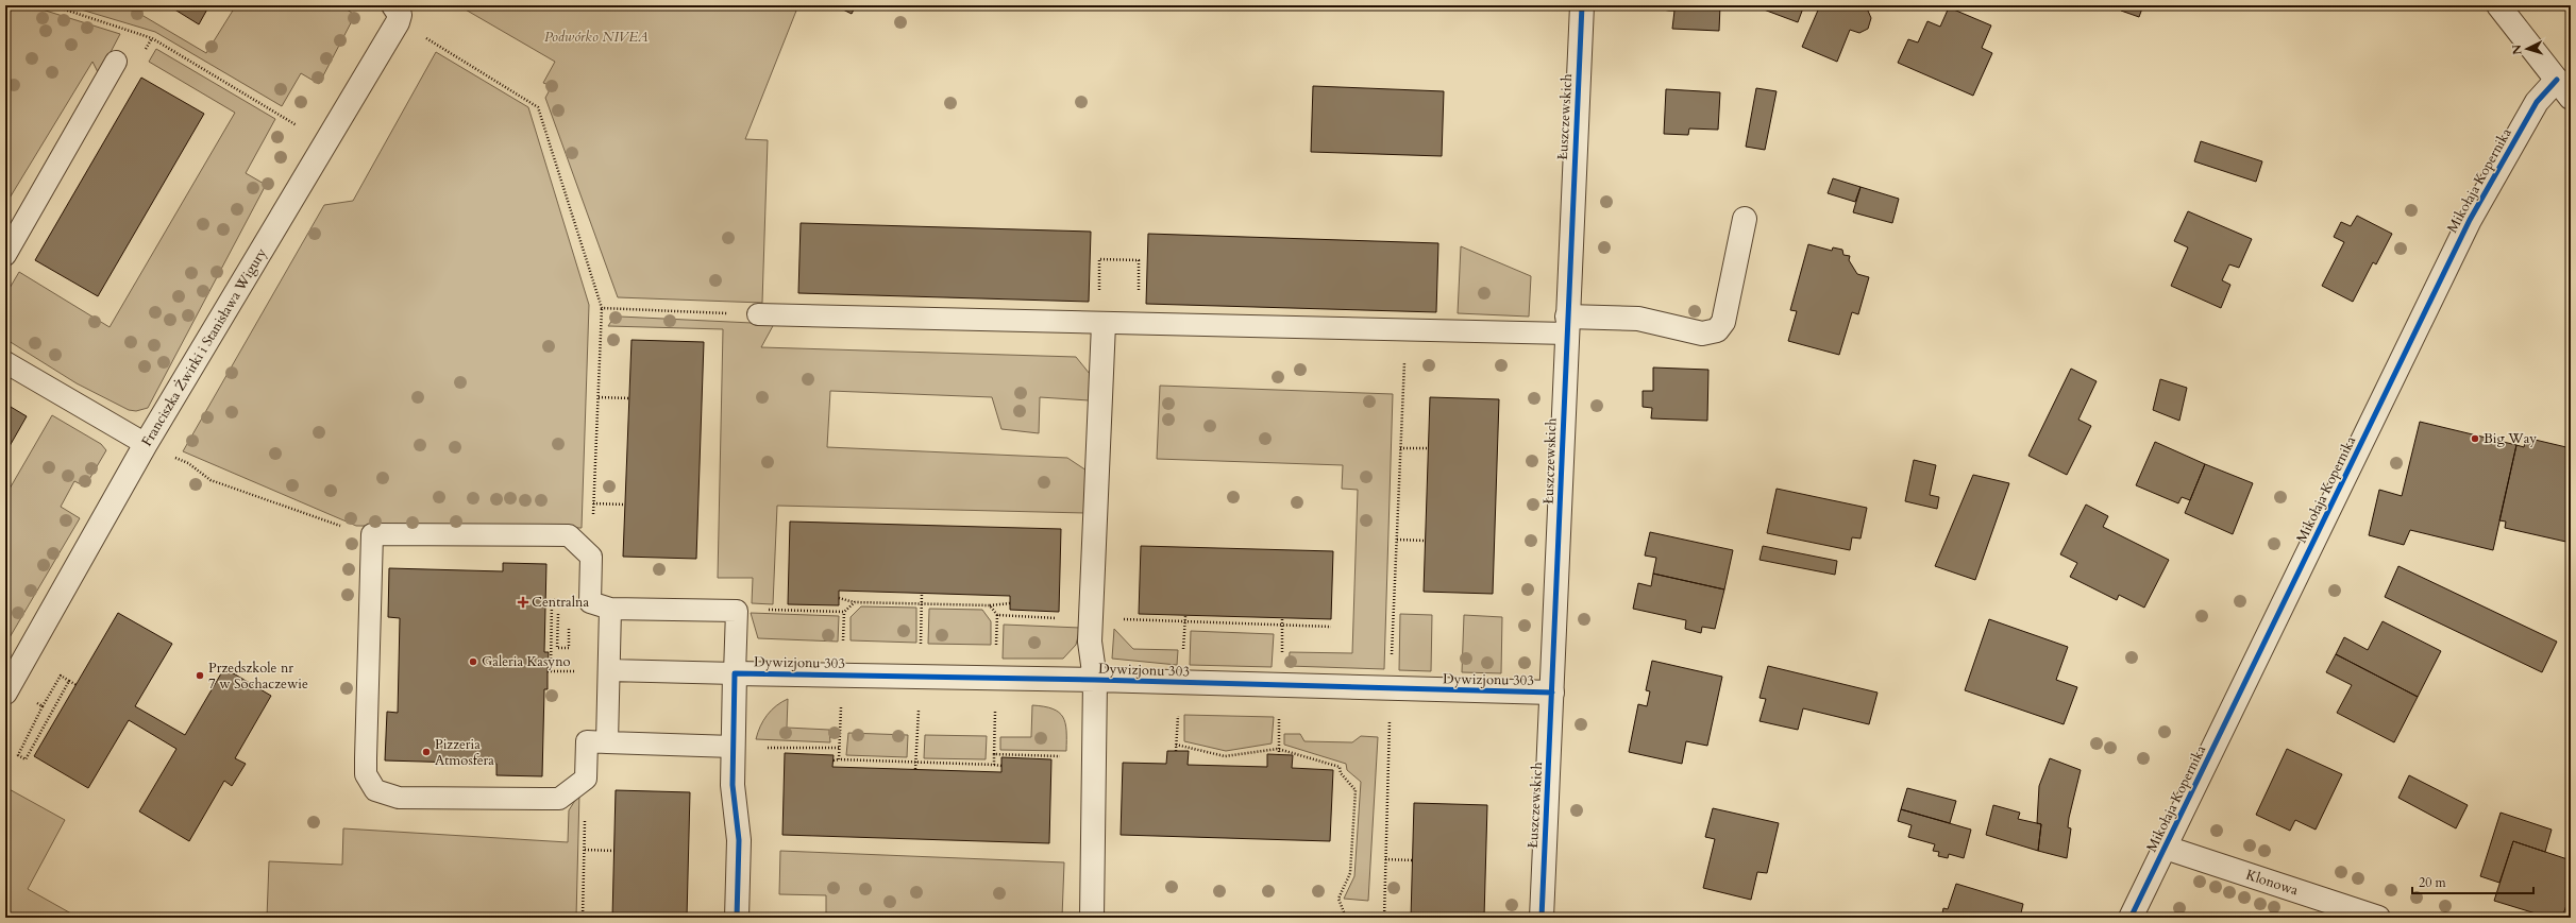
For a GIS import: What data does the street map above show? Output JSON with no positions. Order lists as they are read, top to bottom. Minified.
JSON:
{"streets":{"street":["Łuszczewskich","Mikołaja Kopernika","Franciszka Żwirki i Stanisława Wigury","Dywizjonu 303","Klonowa"]},"crossings":[["Łuszczewskich","Dywizjonu 303"],["Mikołaja Kopernika","Klonowa"]],"parks":["Podwórko NIVEA"],"places":{"other":["Big Way","Galeria Kasyno","Przedszkole nr 7 w Sochaczewie","Pizzeria Atmosfera"],"health":["Centralna"]},"scale_bar":"20 m","north":"left"}
